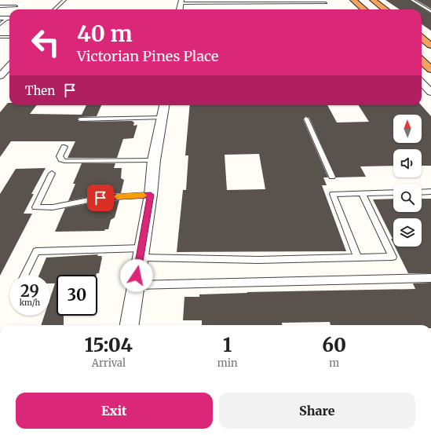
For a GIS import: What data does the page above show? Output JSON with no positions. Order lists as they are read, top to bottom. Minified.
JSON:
{"north":"top","page":{"turn":["40 m","Victorian Pines Place"],"then":"Then","speed":"29 km/h","limit":"30","eta":["15:04","Arrival","1","min","60","m"],"buttons":["Exit","Share"]}}
